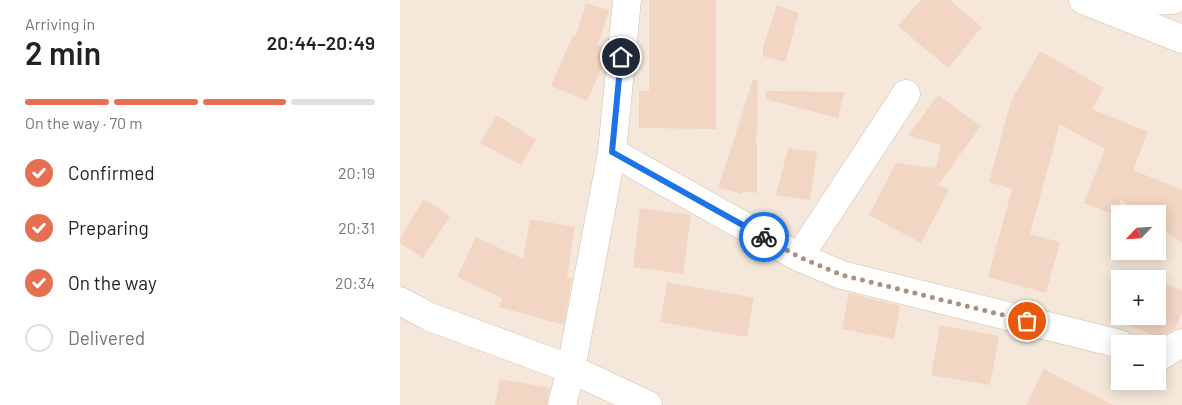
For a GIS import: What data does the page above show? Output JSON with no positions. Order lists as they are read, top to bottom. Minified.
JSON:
{"north":"bottom left","page":{"heading":["2 min","Arriving in","20:44–20:49"],"bar":"On the way · 70 m","list":[["Confirmed","20:19"],["Preparing","20:31"],["On the way","20:34"],"Delivered"],"map_buttons":["+","−"]}}
